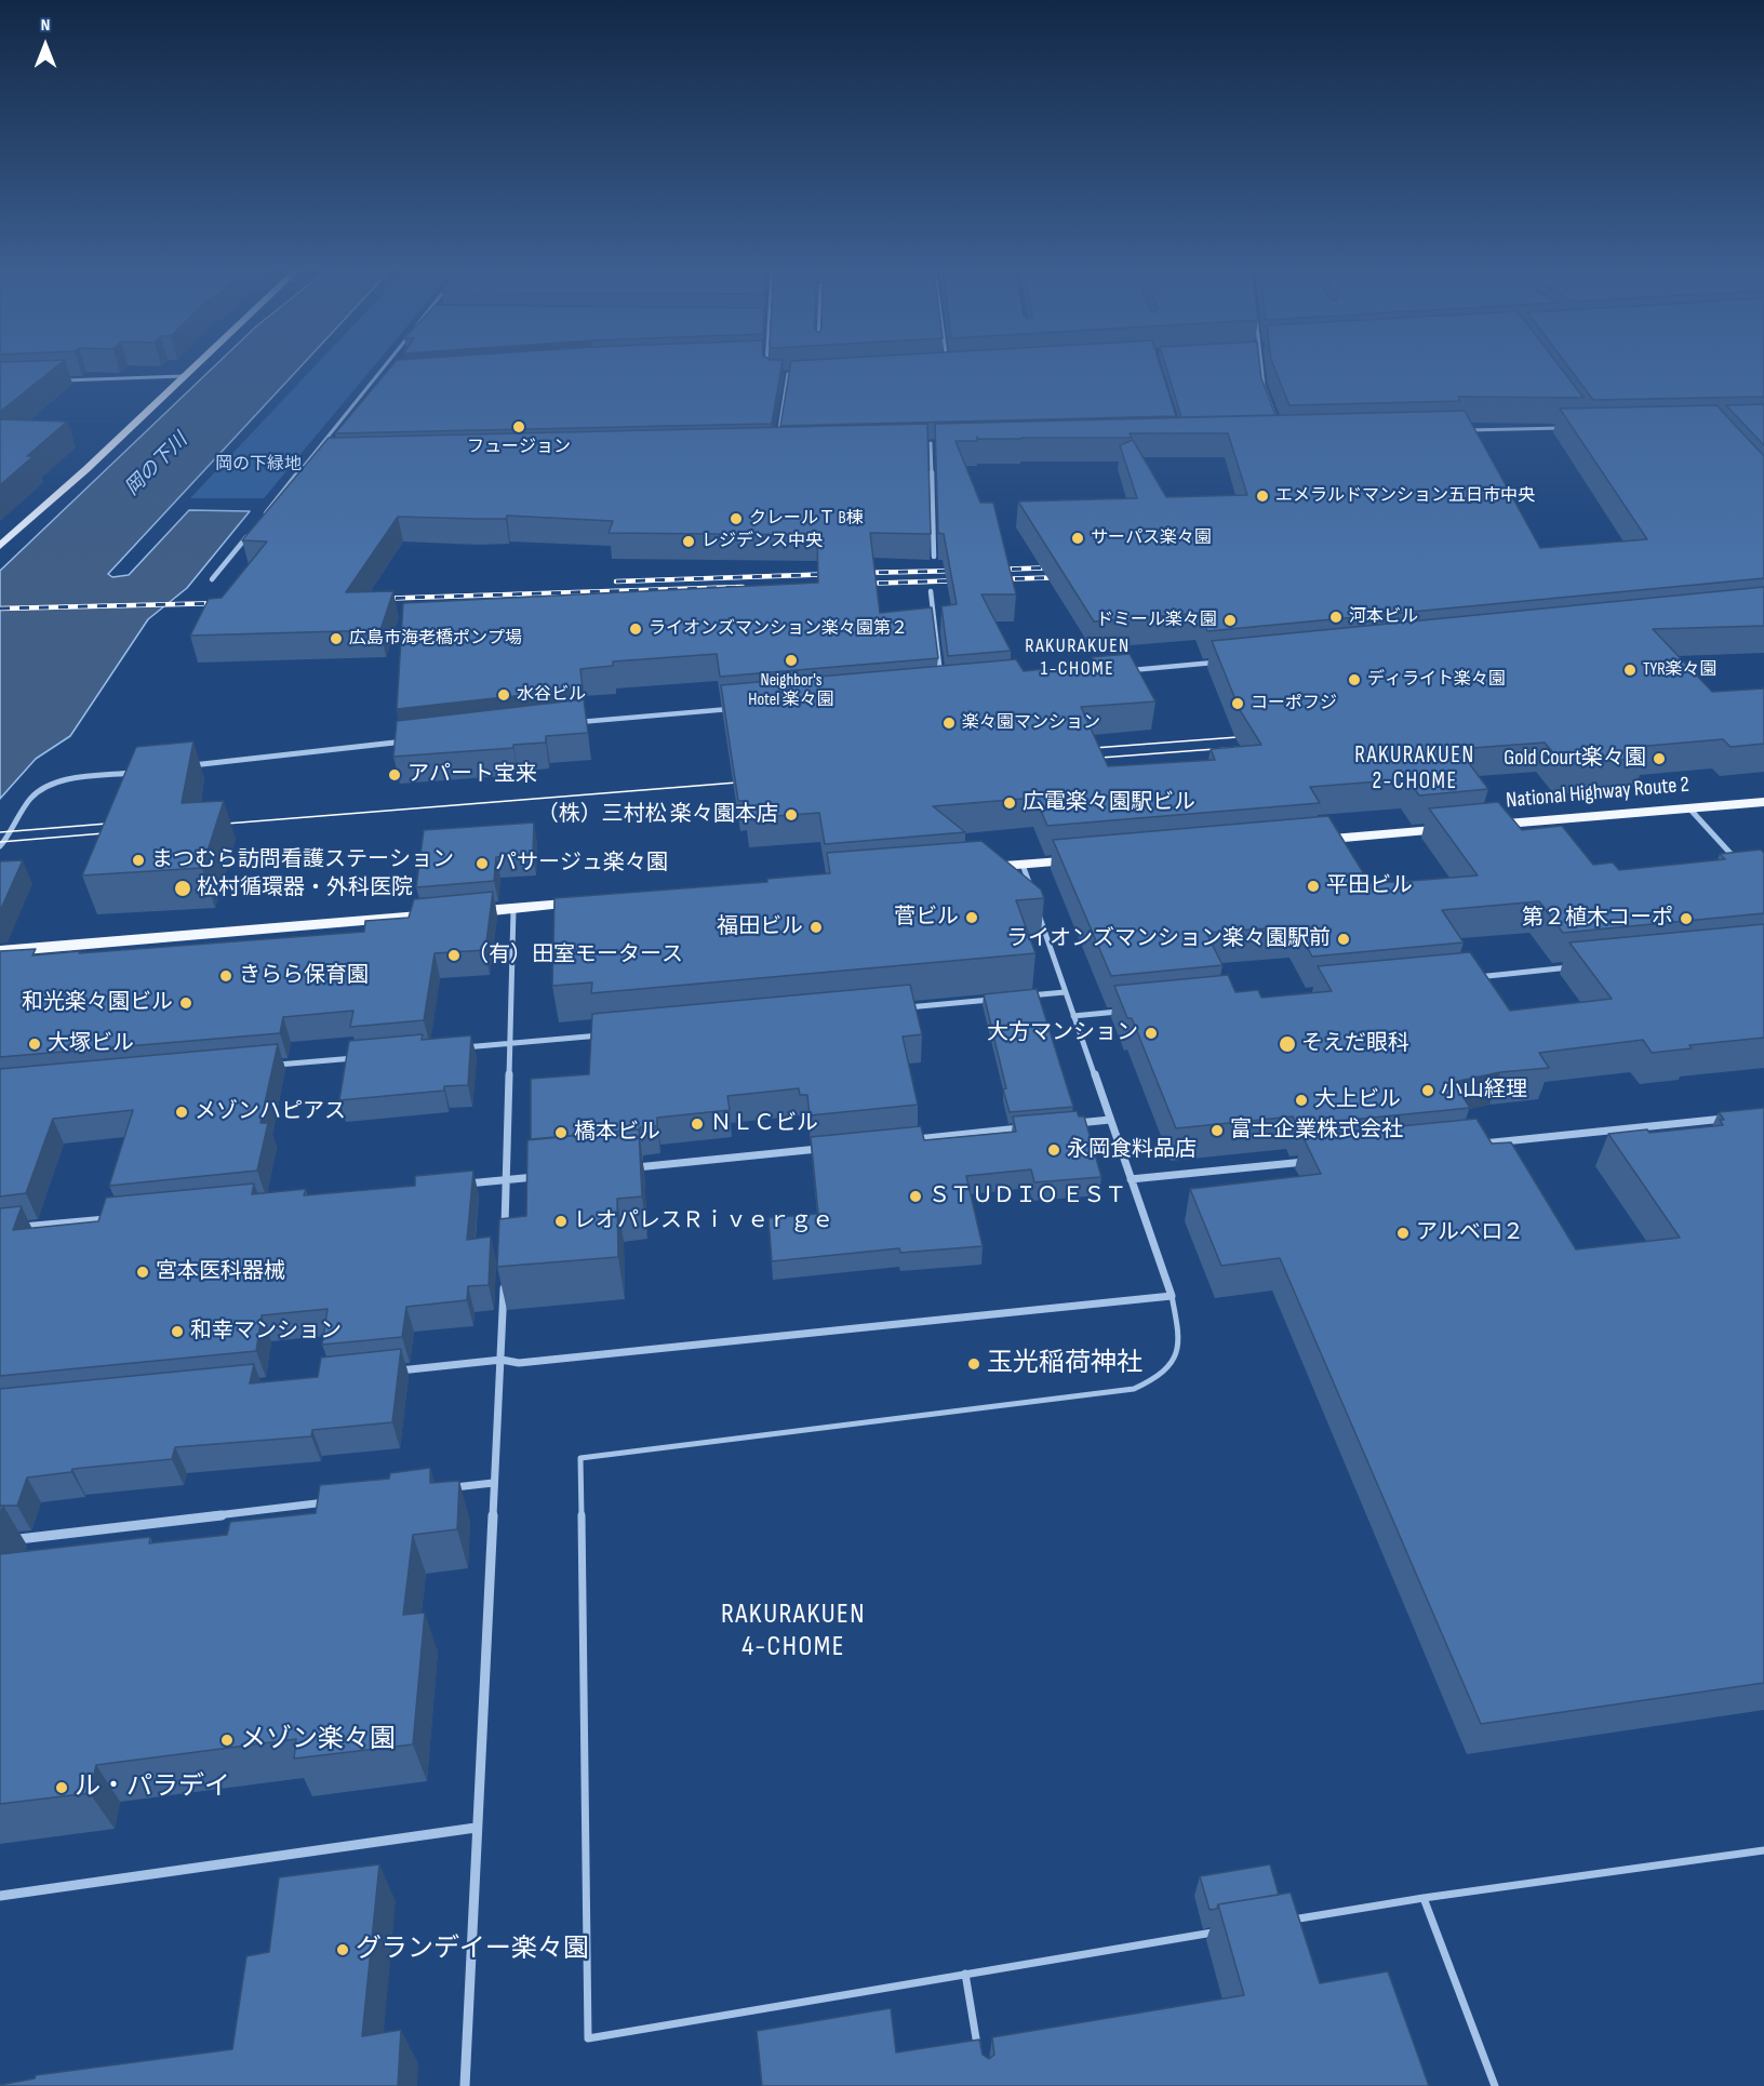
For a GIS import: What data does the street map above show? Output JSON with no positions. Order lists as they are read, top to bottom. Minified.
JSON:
{"streets":{"highway":["National Highway Route 2"]},"districts":["RAKURAKUEN 1-CHOME","RAKURAKUEN 2-CHOME","RAKURAKUEN 4-CHOME"],"water":["岡の下川"],"parks":["岡の下緑地"],"places":["フュージョン","エメラルドマンション五日市中央","クレールＴ B棟","サーパス楽々園","レジデンス中央","河本ビル","ドミール楽々園","ライオンズマンション楽々園第２","広島市海老橋ポンプ場","Neighbor's Hotel 楽々園","TYR楽々園","ディライト楽々園","水谷ビル","コーポフジ","楽々園マンション","Gold Court楽々園","アパート宝来","広電楽々園駅ビル","（株）三村松 楽々園本店","まつむら訪問看護ステーション","パサージュ楽々園","平田ビル","松村循環器・外科医院","菅ビル","第２植木コーポ","福田ビル","ライオンズマンション楽々園駅前","（有）田室モータース","きらら保育園","和光楽々園ビル","大方マンション","大塚ビル","そえだ眼科","小山経理","大上ビル","メゾンハピアス","ＮＬＣビル","富士企業株式会社","橋本ビル","永岡食料品店","ＳＴＵＤＩＯ ＥＳＴ","レオパレスＲｉｖｅｒｇｅ","アルベロ２","宮本医科器械","和幸マンション","玉光稲荷神社","メゾン楽々園","ル・パラデイ","グランデイー楽々園"],"north":"top"}
